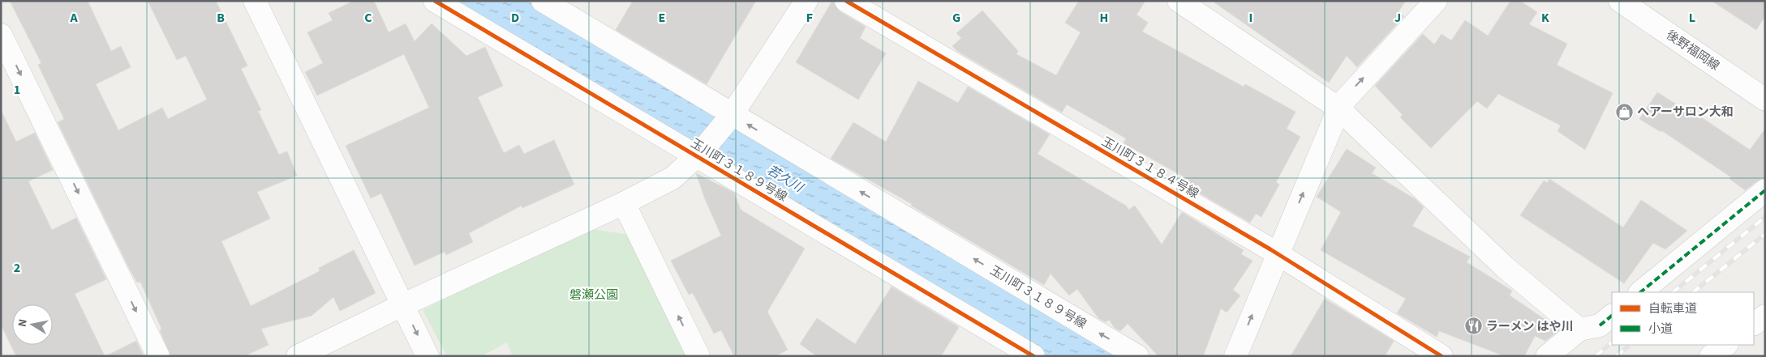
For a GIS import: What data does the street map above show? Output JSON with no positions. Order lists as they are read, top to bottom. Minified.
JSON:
{"streets":{"street":["後野福岡線","玉川町３１８４号線","玉川町３１８９号線"]},"water":["若久川"],"parks":["磐瀬公園"],"places":{"shop":["ヘアーサロン大和"],"restaurant":["ラーメン はや川"]},"legend":["自転車道","小道"],"north":"left","grid":{"columns":["A","B","C","D","E","F","G","H","I","J","K","L"],"rows":["1","2"]}}
